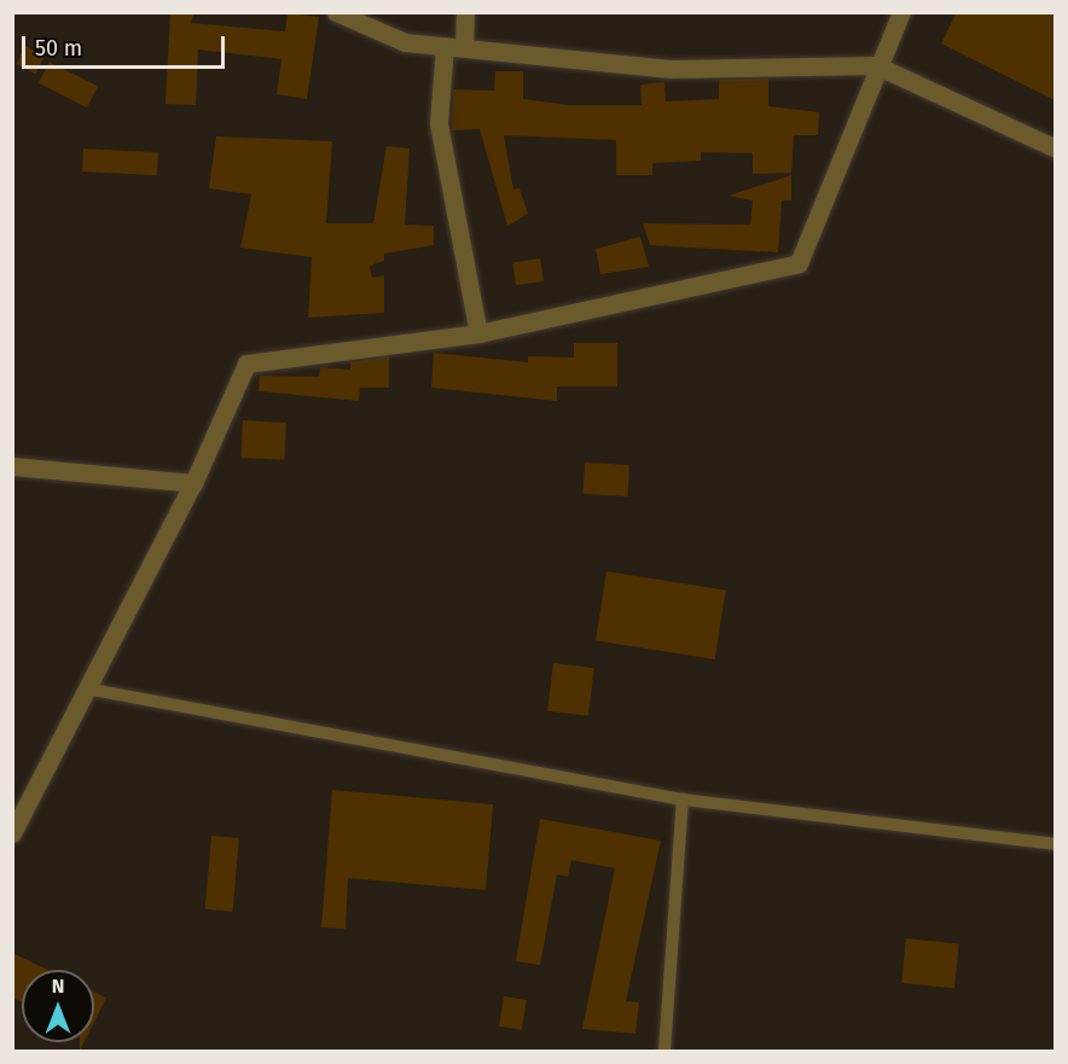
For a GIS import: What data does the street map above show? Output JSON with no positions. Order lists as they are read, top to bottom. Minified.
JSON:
{"scale_bar":"50 m","north":"top"}
